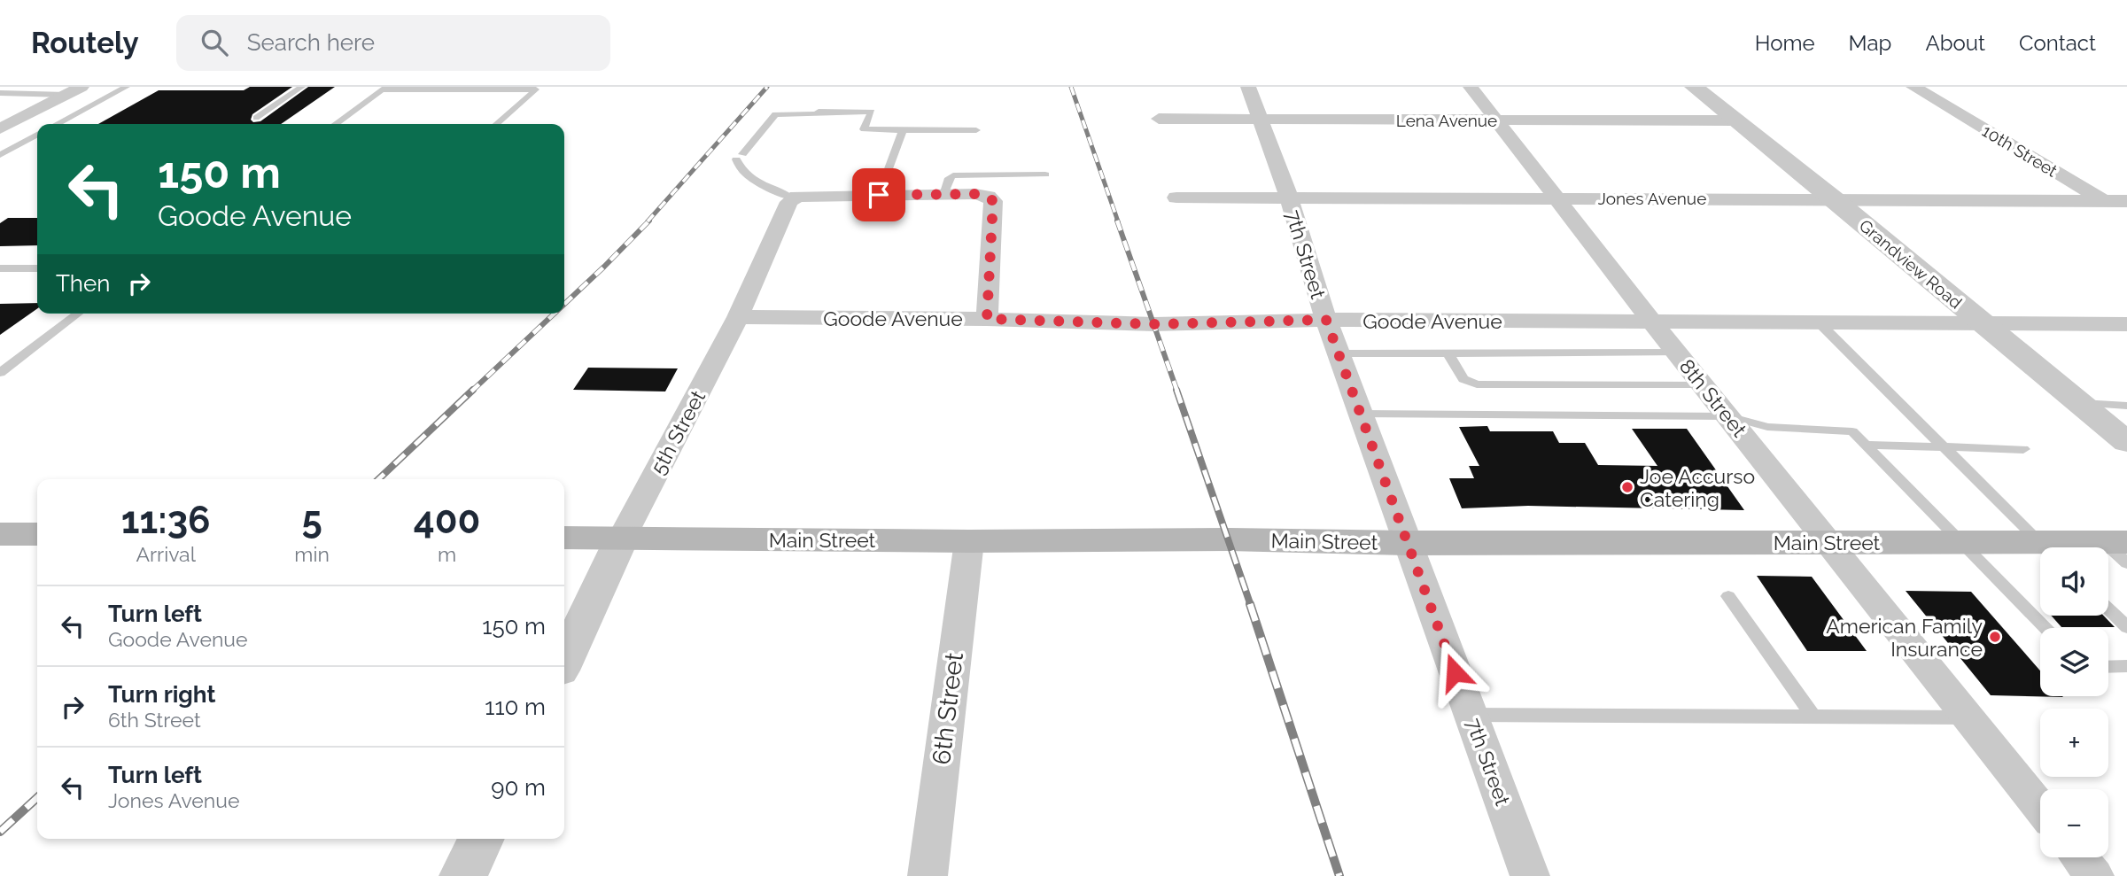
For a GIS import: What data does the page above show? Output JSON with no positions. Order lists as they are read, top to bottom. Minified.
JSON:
{"streets":{"main road":["Main Street"],"street":["Lena Avenue","10th Street","Jones Avenue","7th Street","Grandview Road","Goode Avenue","8th Street","5th Street","6th Street"]},"crossings":[["Lena Avenue","7th Street"],["Lena Avenue","Grandview Road"],["Lena Avenue","8th Street"],["10th Street","Jones Avenue"],["Jones Avenue","7th Street"],["Jones Avenue","Grandview Road"],["Jones Avenue","8th Street"],["7th Street","Goode Avenue"],["7th Street","Main Street"],["Grandview Road","Goode Avenue"],["Goode Avenue","8th Street"],["Goode Avenue","5th Street"],["8th Street","Main Street"],["5th Street","Main Street"],["Main Street","6th Street"]],"places":["Joe Accurso Catering","American Family Insurance"],"page":{"header":"Routely","search":"Search here","nav":["Home","Map","About","Contact"],"turn":["150 m","Goode Avenue"],"then":"Then","eta":["11:36","Arrival","5","min","400","m"],"map_buttons":["+","−"],"list":[{"name":"Turn left","note":"Goode Avenue","value":"150 m"},{"name":"Turn right","note":"6th Street","value":"110 m"},{"name":"Turn left","note":"Jones Avenue","value":"90 m"}]}}
